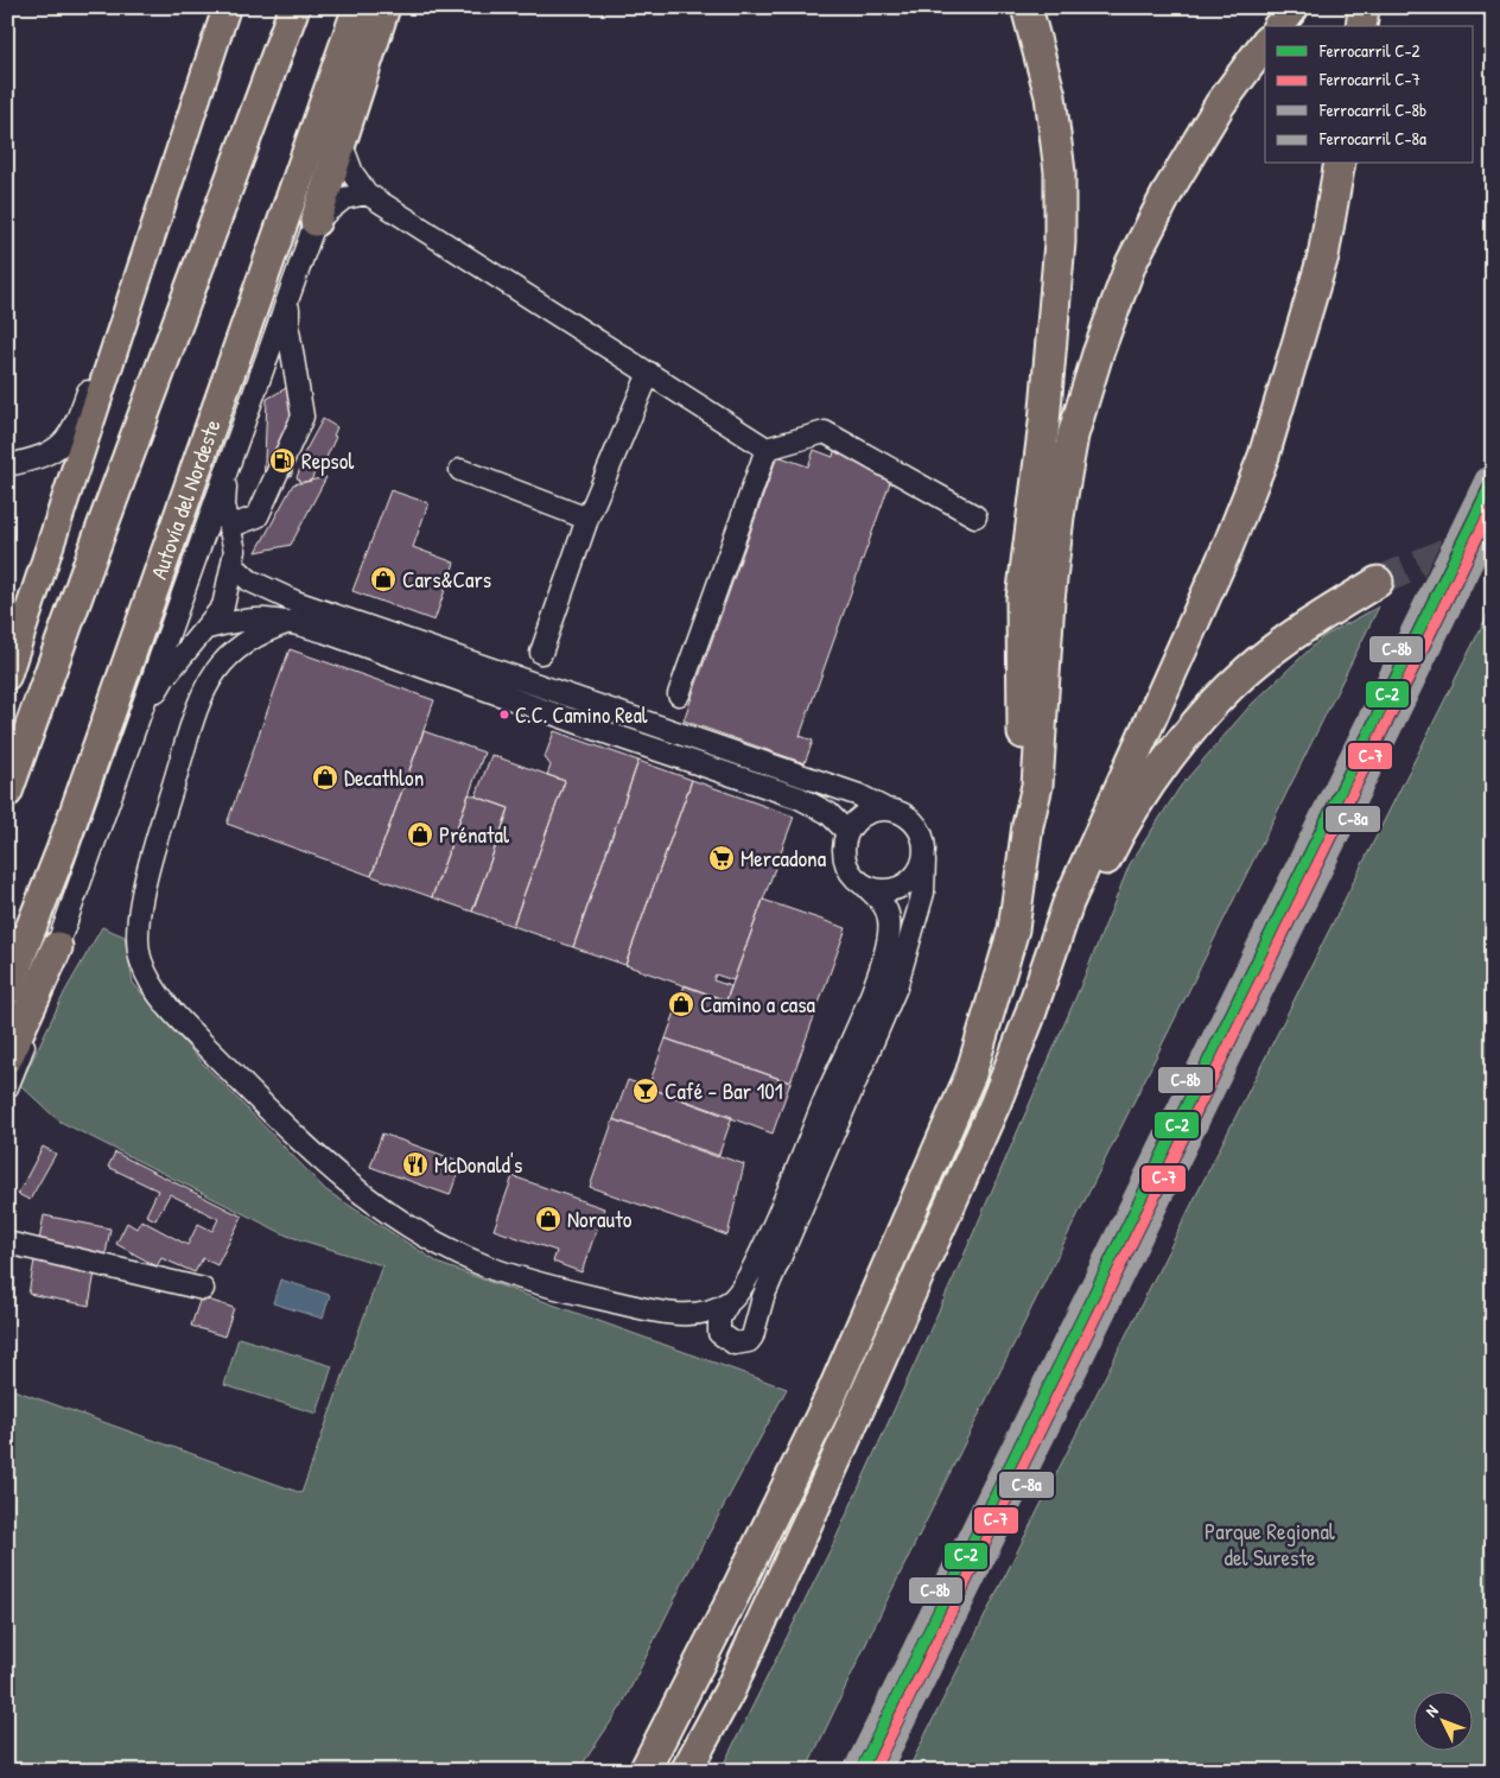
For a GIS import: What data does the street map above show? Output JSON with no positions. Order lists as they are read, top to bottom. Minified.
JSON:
{"streets":{"highway":["Autovía del Nordeste"]},"parks":["Parque Regional del Sureste"],"places":{"fuel station":["Repsol"],"shop":["Cars&Cars","Decathlon","Prénatal","Camino a casa","Norauto"],"other":["C.C. Camino Real"],"supermarket":["Mercadona"],"bar":["Café - Bar 101"],"restaurant":["McDonald's"]},"lines":["rail line C-8b","rail line C-2","rail line C-7","rail line C-8a"],"legend":["Ferrocarril C-2","Ferrocarril C-7","Ferrocarril C-8b","Ferrocarril C-8a"],"north":"top left"}
